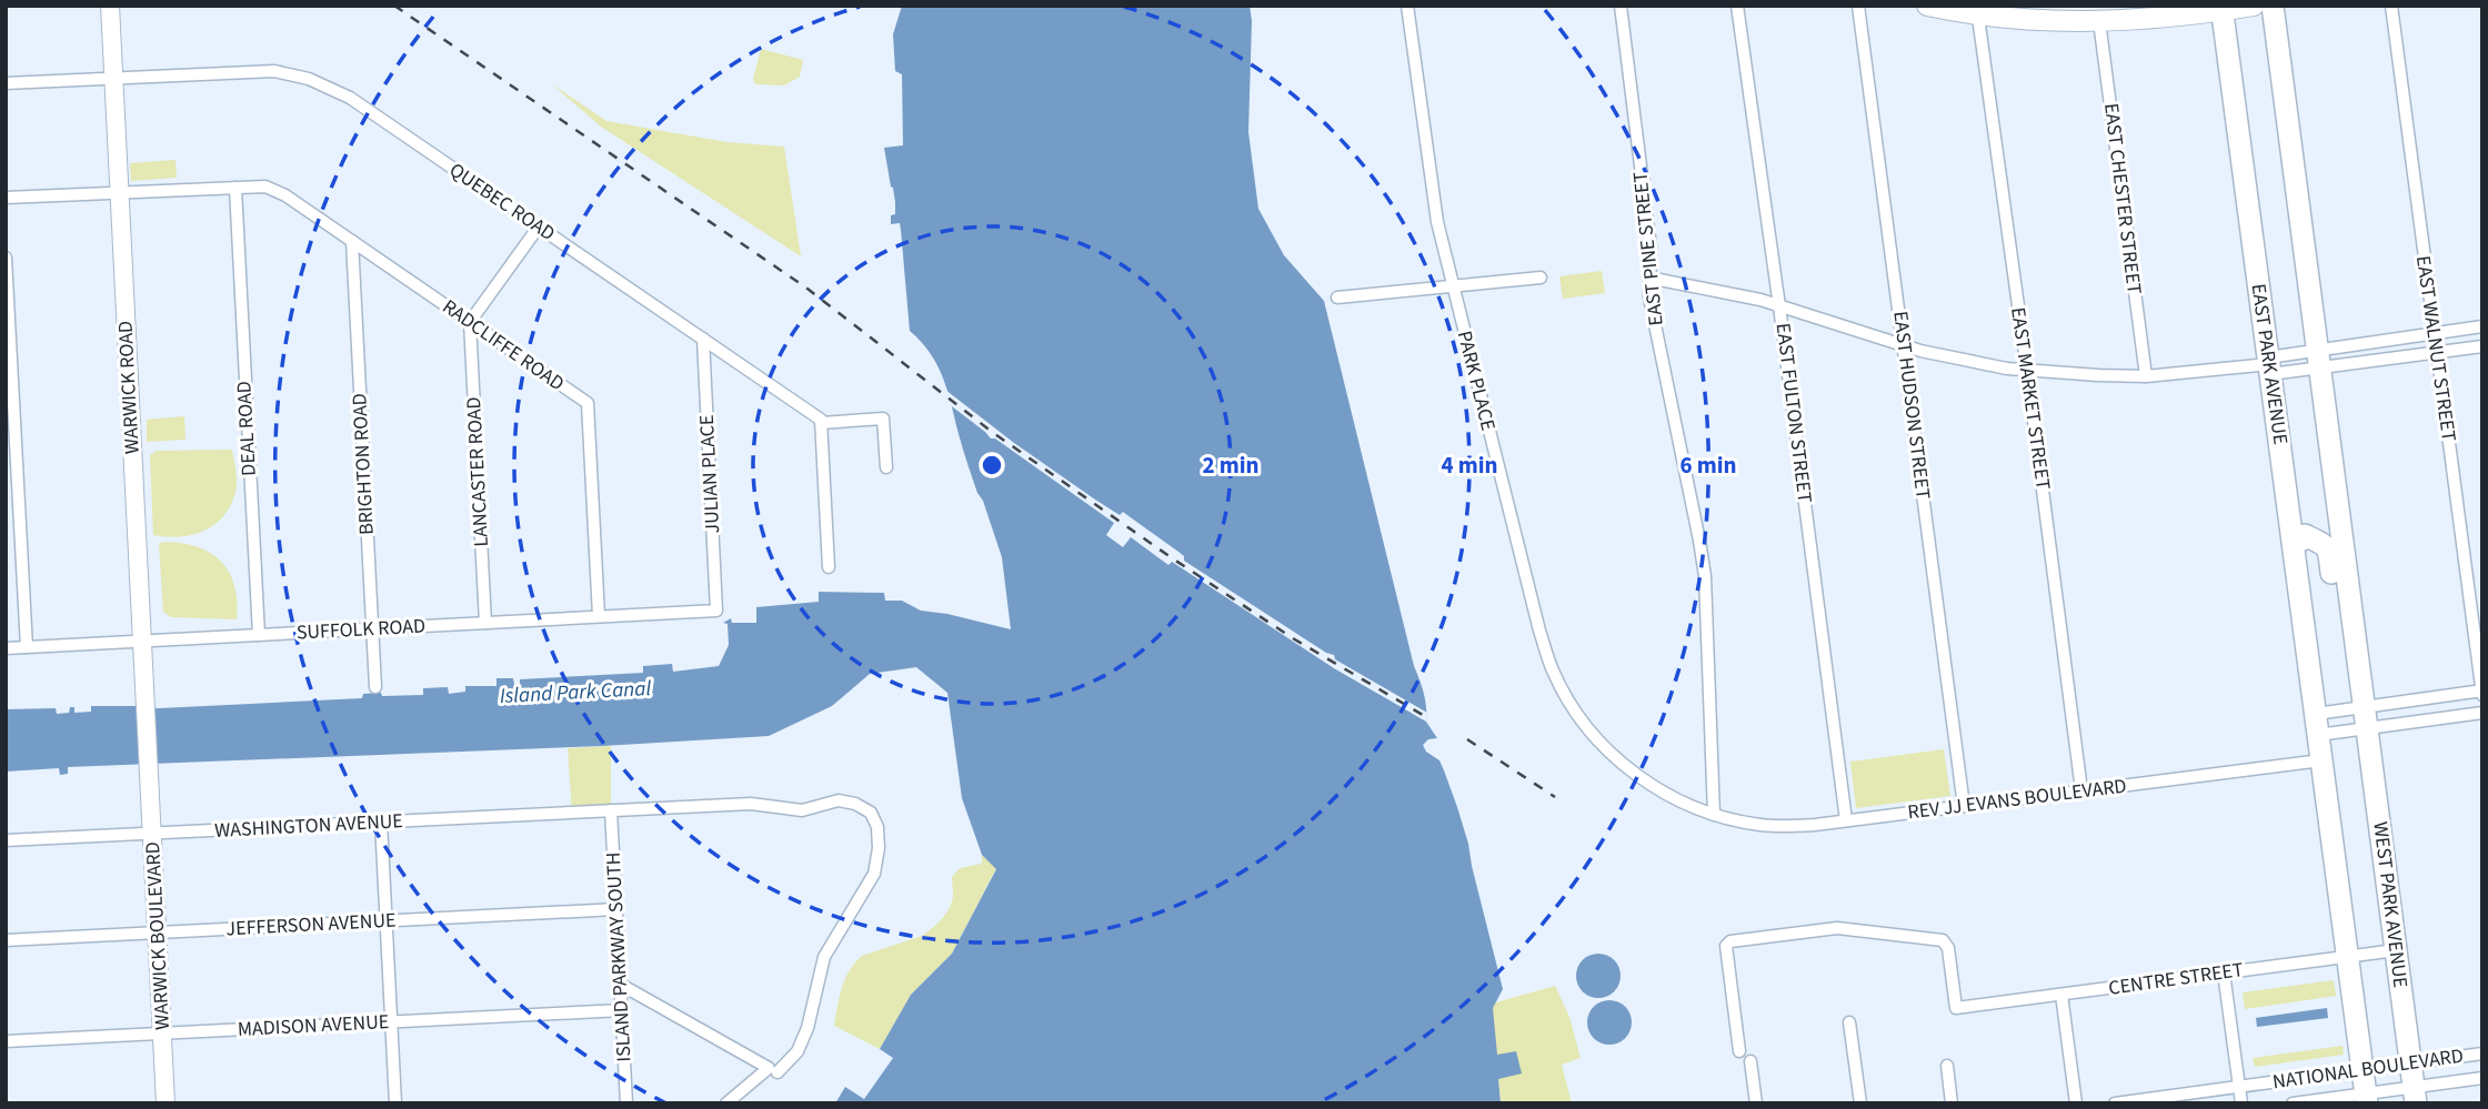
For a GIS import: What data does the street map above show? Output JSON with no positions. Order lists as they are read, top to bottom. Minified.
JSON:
{"streets":{"highway":["EAST PARK AVENUE","WEST PARK AVENUE"],"street":["EAST CHESTER STREET","QUEBEC ROAD","EAST PINE STREET","RADCLIFFE ROAD","EAST WALNUT STREET","PARK PLACE","WARWICK ROAD","EAST MARKET STREET","EAST HUDSON STREET","EAST FULTON STREET","DEAL ROAD","BRIGHTON ROAD","LANCASTER ROAD","JULIAN PLACE","SUFFOLK ROAD","REV JJ EVANS BOULEVARD","WASHINGTON AVENUE","JEFFERSON AVENUE","WARWICK BOULEVARD","ISLAND PARKWAY SOUTH","CENTRE STREET","MADISON AVENUE","NATIONAL BOULEVARD"]},"crossings":[["QUEBEC ROAD","WARWICK ROAD"],["QUEBEC ROAD","JULIAN PLACE"],["EAST PINE STREET","PARK PLACE"],["EAST PINE STREET","REV JJ EVANS BOULEVARD"],["RADCLIFFE ROAD","WARWICK ROAD"],["RADCLIFFE ROAD","DEAL ROAD"],["RADCLIFFE ROAD","BRIGHTON ROAD"],["RADCLIFFE ROAD","LANCASTER ROAD"],["RADCLIFFE ROAD","SUFFOLK ROAD"],["PARK PLACE","REV JJ EVANS BOULEVARD"],["WARWICK ROAD","SUFFOLK ROAD"],["WARWICK ROAD","WARWICK BOULEVARD"],["EAST MARKET STREET","REV JJ EVANS BOULEVARD"],["EAST HUDSON STREET","REV JJ EVANS BOULEVARD"],["EAST FULTON STREET","REV JJ EVANS BOULEVARD"],["DEAL ROAD","SUFFOLK ROAD"],["BRIGHTON ROAD","SUFFOLK ROAD"],["LANCASTER ROAD","SUFFOLK ROAD"],["JULIAN PLACE","SUFFOLK ROAD"],["WASHINGTON AVENUE","WARWICK BOULEVARD"],["WASHINGTON AVENUE","ISLAND PARKWAY SOUTH"],["WEST PARK AVENUE","CENTRE STREET"],["WEST PARK AVENUE","NATIONAL BOULEVARD"],["JEFFERSON AVENUE","WARWICK BOULEVARD"],["JEFFERSON AVENUE","ISLAND PARKWAY SOUTH"],["WARWICK BOULEVARD","MADISON AVENUE"],["ISLAND PARKWAY SOUTH","MADISON AVENUE"]],"water":["Island Park Canal"],"rings":["2 min","4 min","6 min"]}
